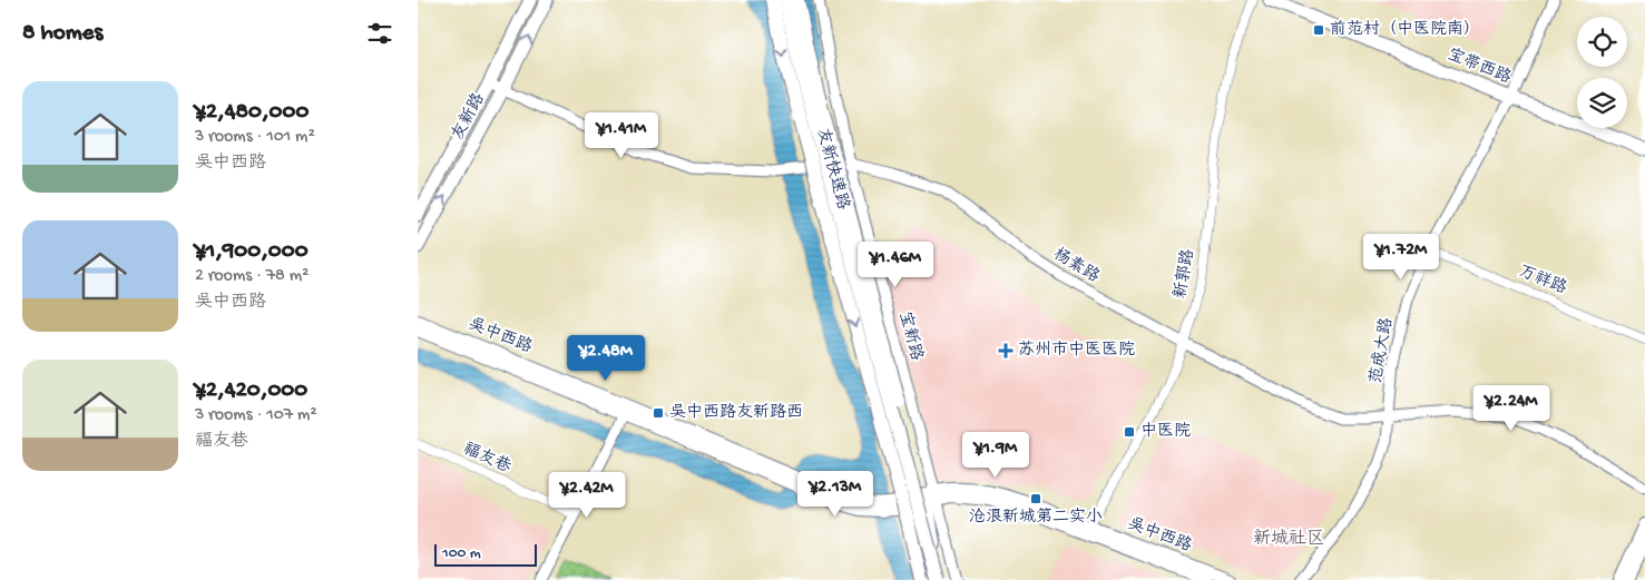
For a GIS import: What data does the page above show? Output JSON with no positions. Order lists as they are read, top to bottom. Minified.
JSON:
{"streets":{"highway":["友新快速路"],"main road":["宝带西路","友新路","吴中西路"],"street":["杨素路","新郭路","万祥路","宝新路","范成大路","福友巷"]},"crossings":[["宝带西路","范成大路"],["友新路","杨素路"],["杨素路","新郭路"],["杨素路","宝新路"],["杨素路","范成大路"],["新郭路","吴中西路"],["万祥路","范成大路"],["吴中西路","宝新路"]],"districts":["新城社区"],"places":{"transit":["前范村（中医院南）","吴中西路友新路西","中医院","沧浪新城第二实小"],"health":["苏州市中医医院"]},"scale_bar":"100 m","page":{"heading":"8 homes","list":[{"name":"¥2,480,000","note":"3 rooms · 101 m² · 吴中西路"},{"name":"¥1,900,000","note":"2 rooms · 78 m² · 吴中西路"},{"name":"¥2,420,000","note":"3 rooms · 107 m² · 福友巷"}],"price":["¥1.41M","¥1.72M","¥1.46M","¥2.48M","¥2.24M","¥1.9M","¥2.13M","¥2.42M"],"scale":"100 m"}}
